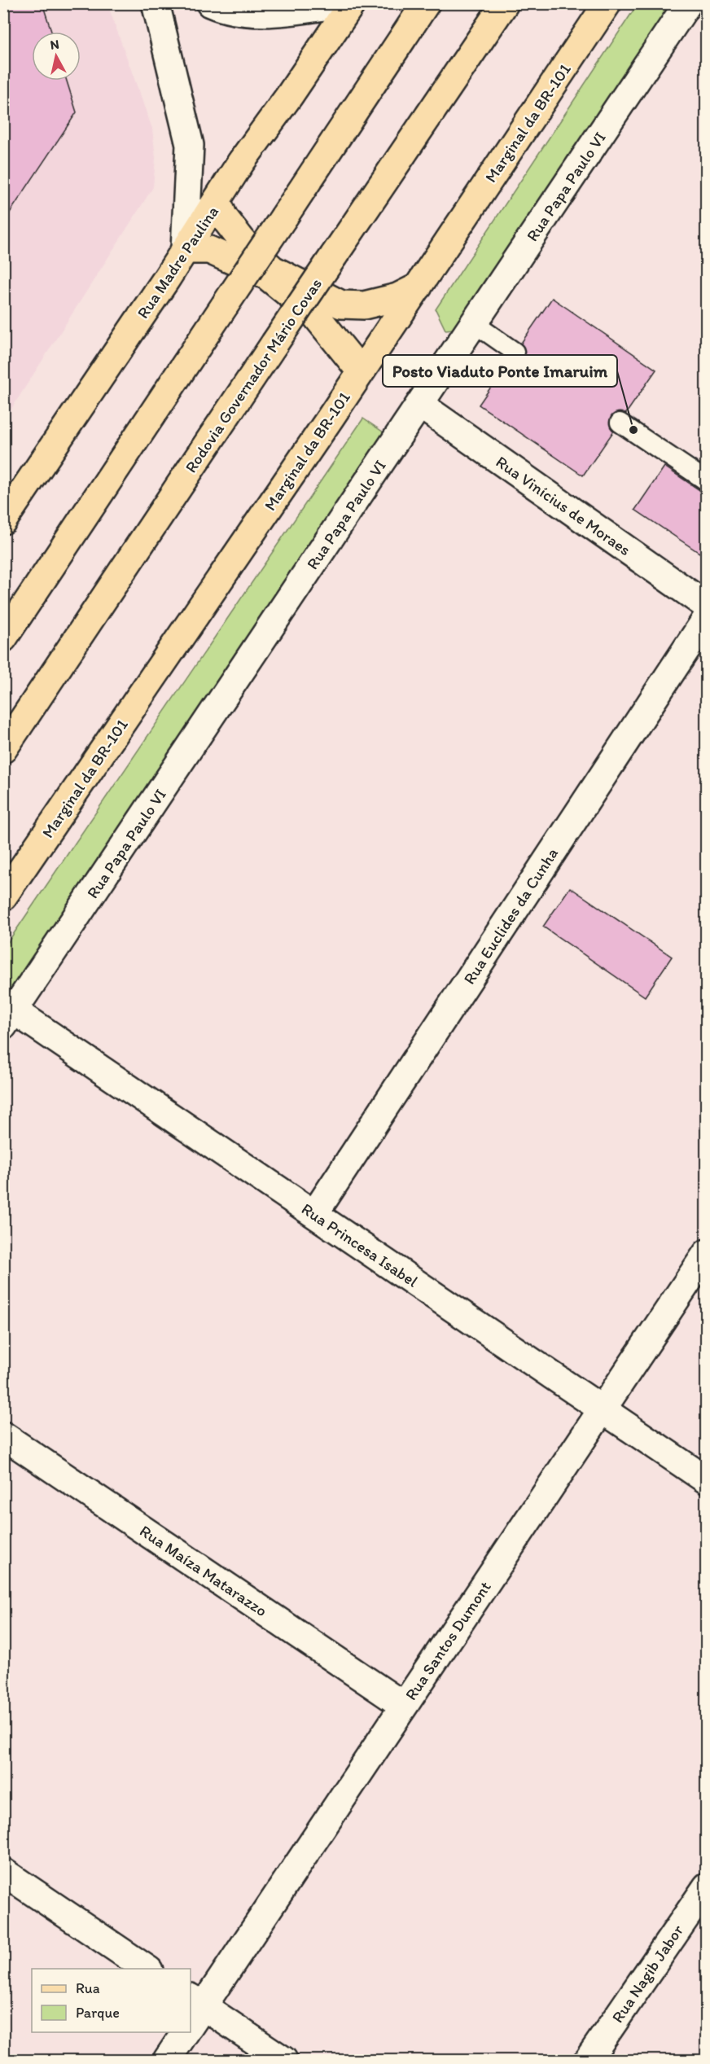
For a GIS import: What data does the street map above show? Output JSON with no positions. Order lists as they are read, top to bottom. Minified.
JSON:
{"streets":{"main road":["Marginal da BR-101","Rua Madre Paulina","Rodovia Governador Mário Covas"],"street":["Rua Papa Paulo VI","Rua Vinícius de Moraes","Rua Euclides da Cunha","Rua Princesa Isabel","Rua Maíza Matarazzo","Rua Santos Dumont","Rua Nagib Jabor"]},"crossings":[["Rua Papa Paulo VI","Rua Vinícius de Moraes"],["Rua Papa Paulo VI","Rua Princesa Isabel"],["Rua Euclides da Cunha","Rua Princesa Isabel"],["Rua Princesa Isabel","Rua Santos Dumont"],["Rua Maíza Matarazzo","Rua Santos Dumont"]],"places":["Posto Viaduto Ponte Imaruim"],"legend":["Rua","Parque"],"north":"top"}
